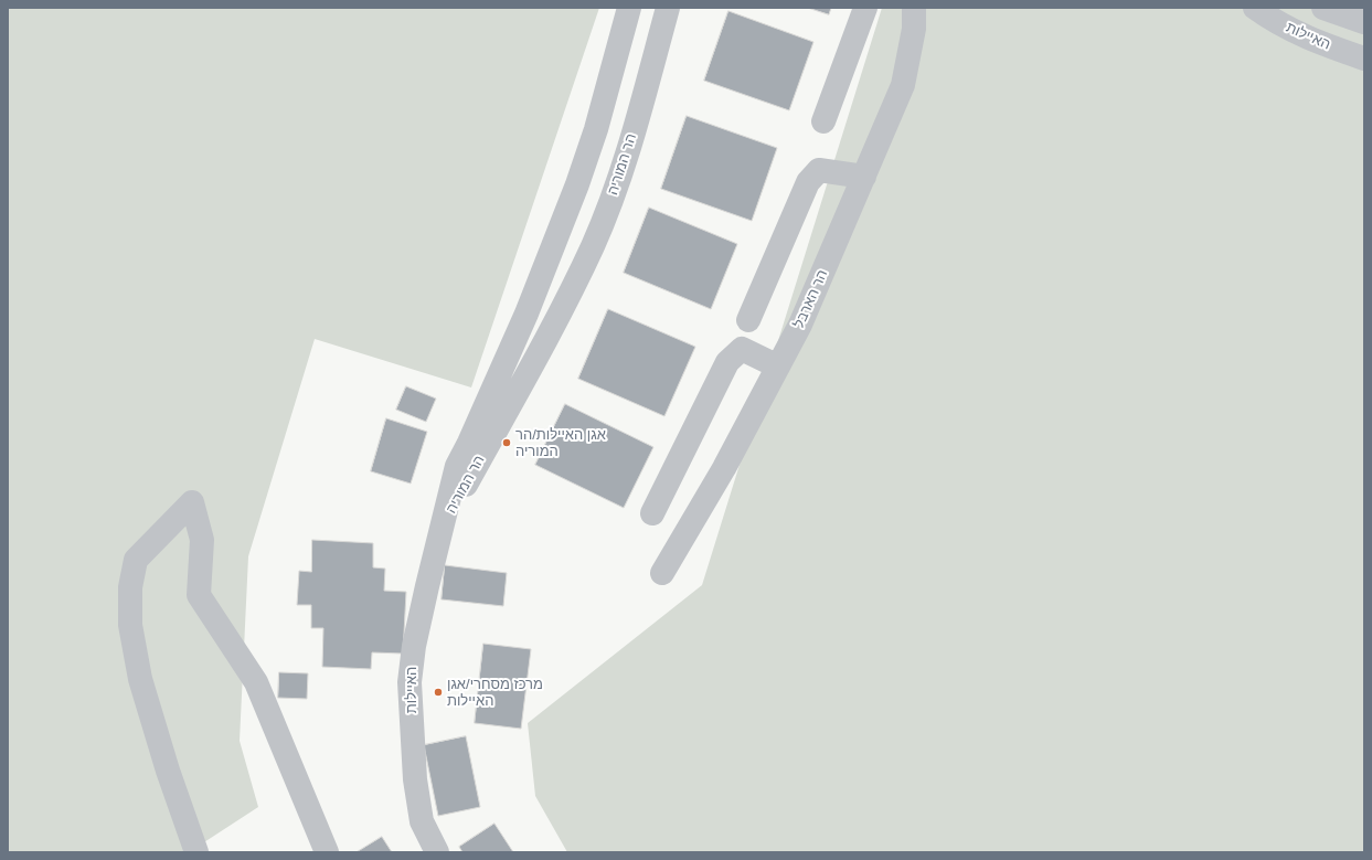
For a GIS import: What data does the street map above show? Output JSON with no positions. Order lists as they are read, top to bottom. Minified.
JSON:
{"streets":{"street":["האיילות","הר המוריה","הר הארבל"]},"crossings":[["האיילות","הר המוריה"]],"places":["אגן האיילות/הר המוריה","מרכז מסחרי/אגן האיילות"]}
